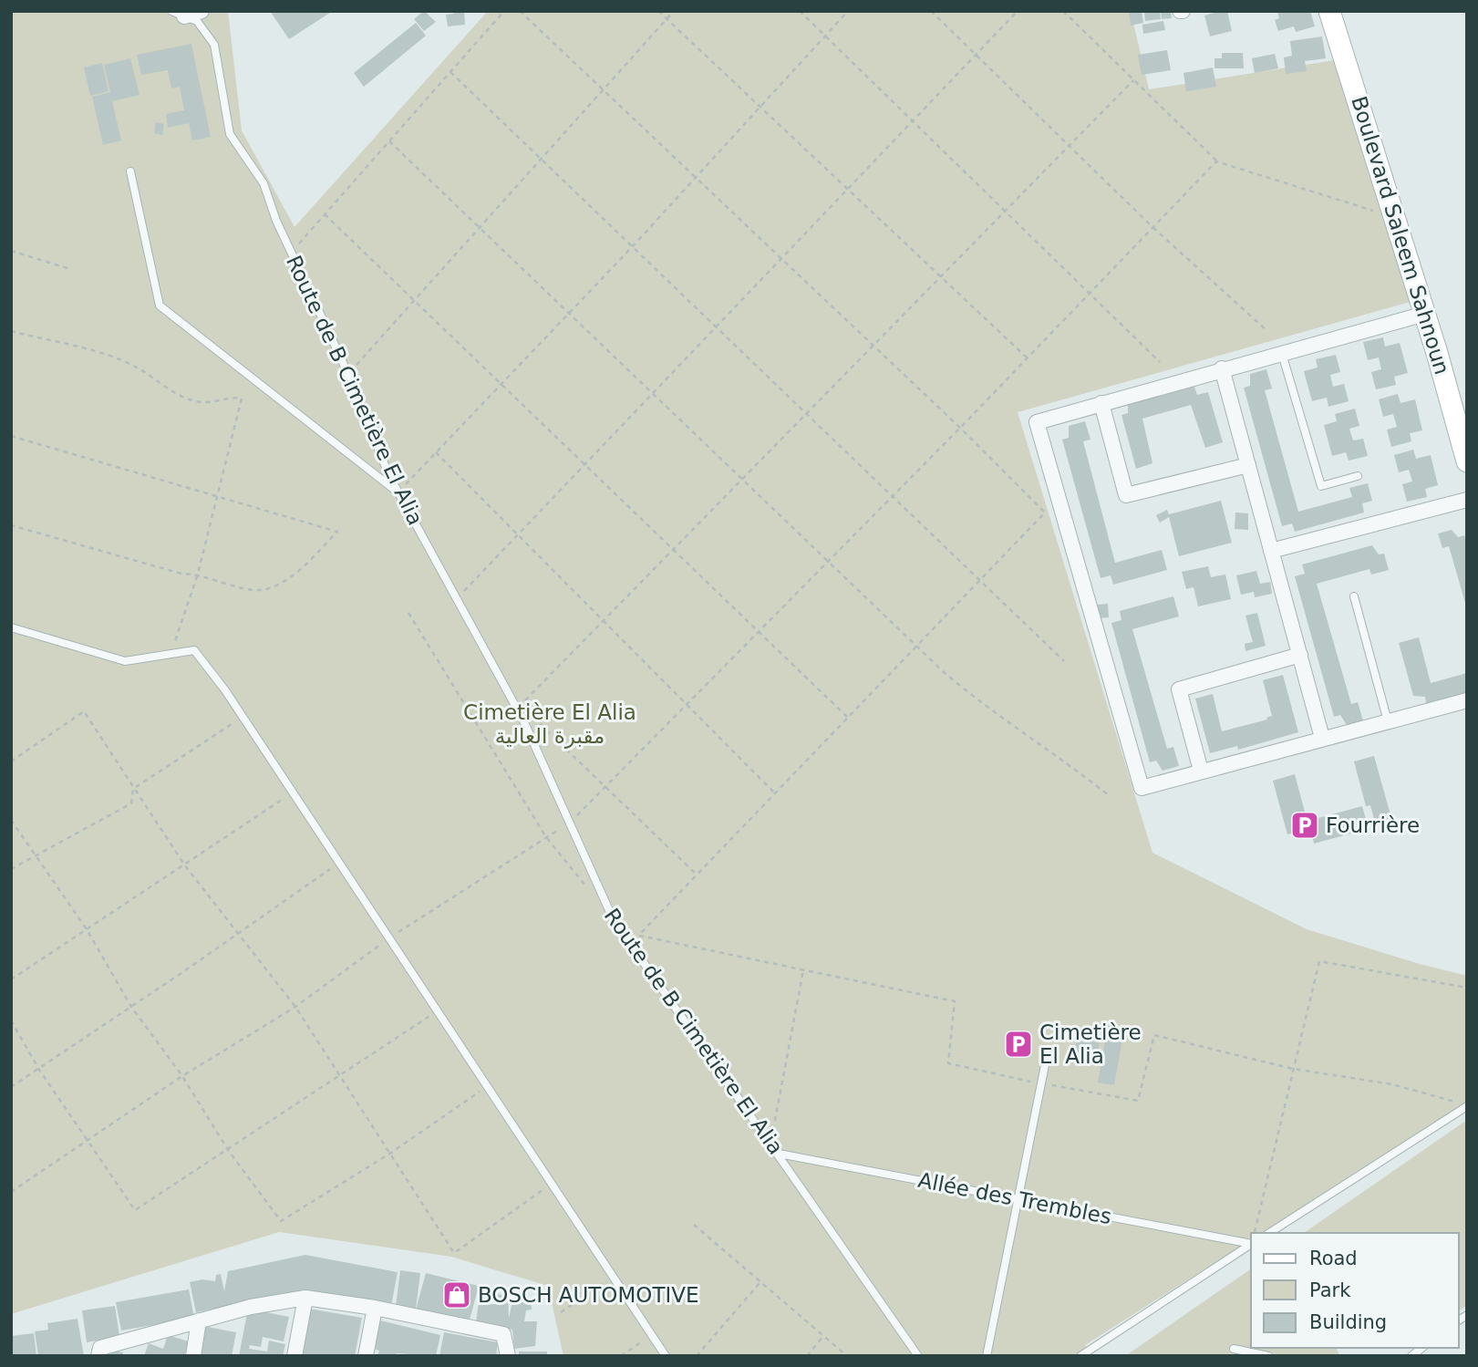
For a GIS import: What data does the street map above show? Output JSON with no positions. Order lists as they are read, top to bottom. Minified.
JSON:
{"streets":{"street":["Boulevard Saleem Sahnoun"],"lane":["Route de B Cimetière El Alia","Allée des Trembles"]},"crossings":[["Route de B Cimetière El Alia","Allée des Trembles"]],"parks":["Cimetière El Alia مقبرة العالية"],"places":{"parking":["Fourrière","Cimetière El Alia"],"shop":["BOSCH AUTOMOTIVE"]},"legend":["Road","Park","Building"]}
